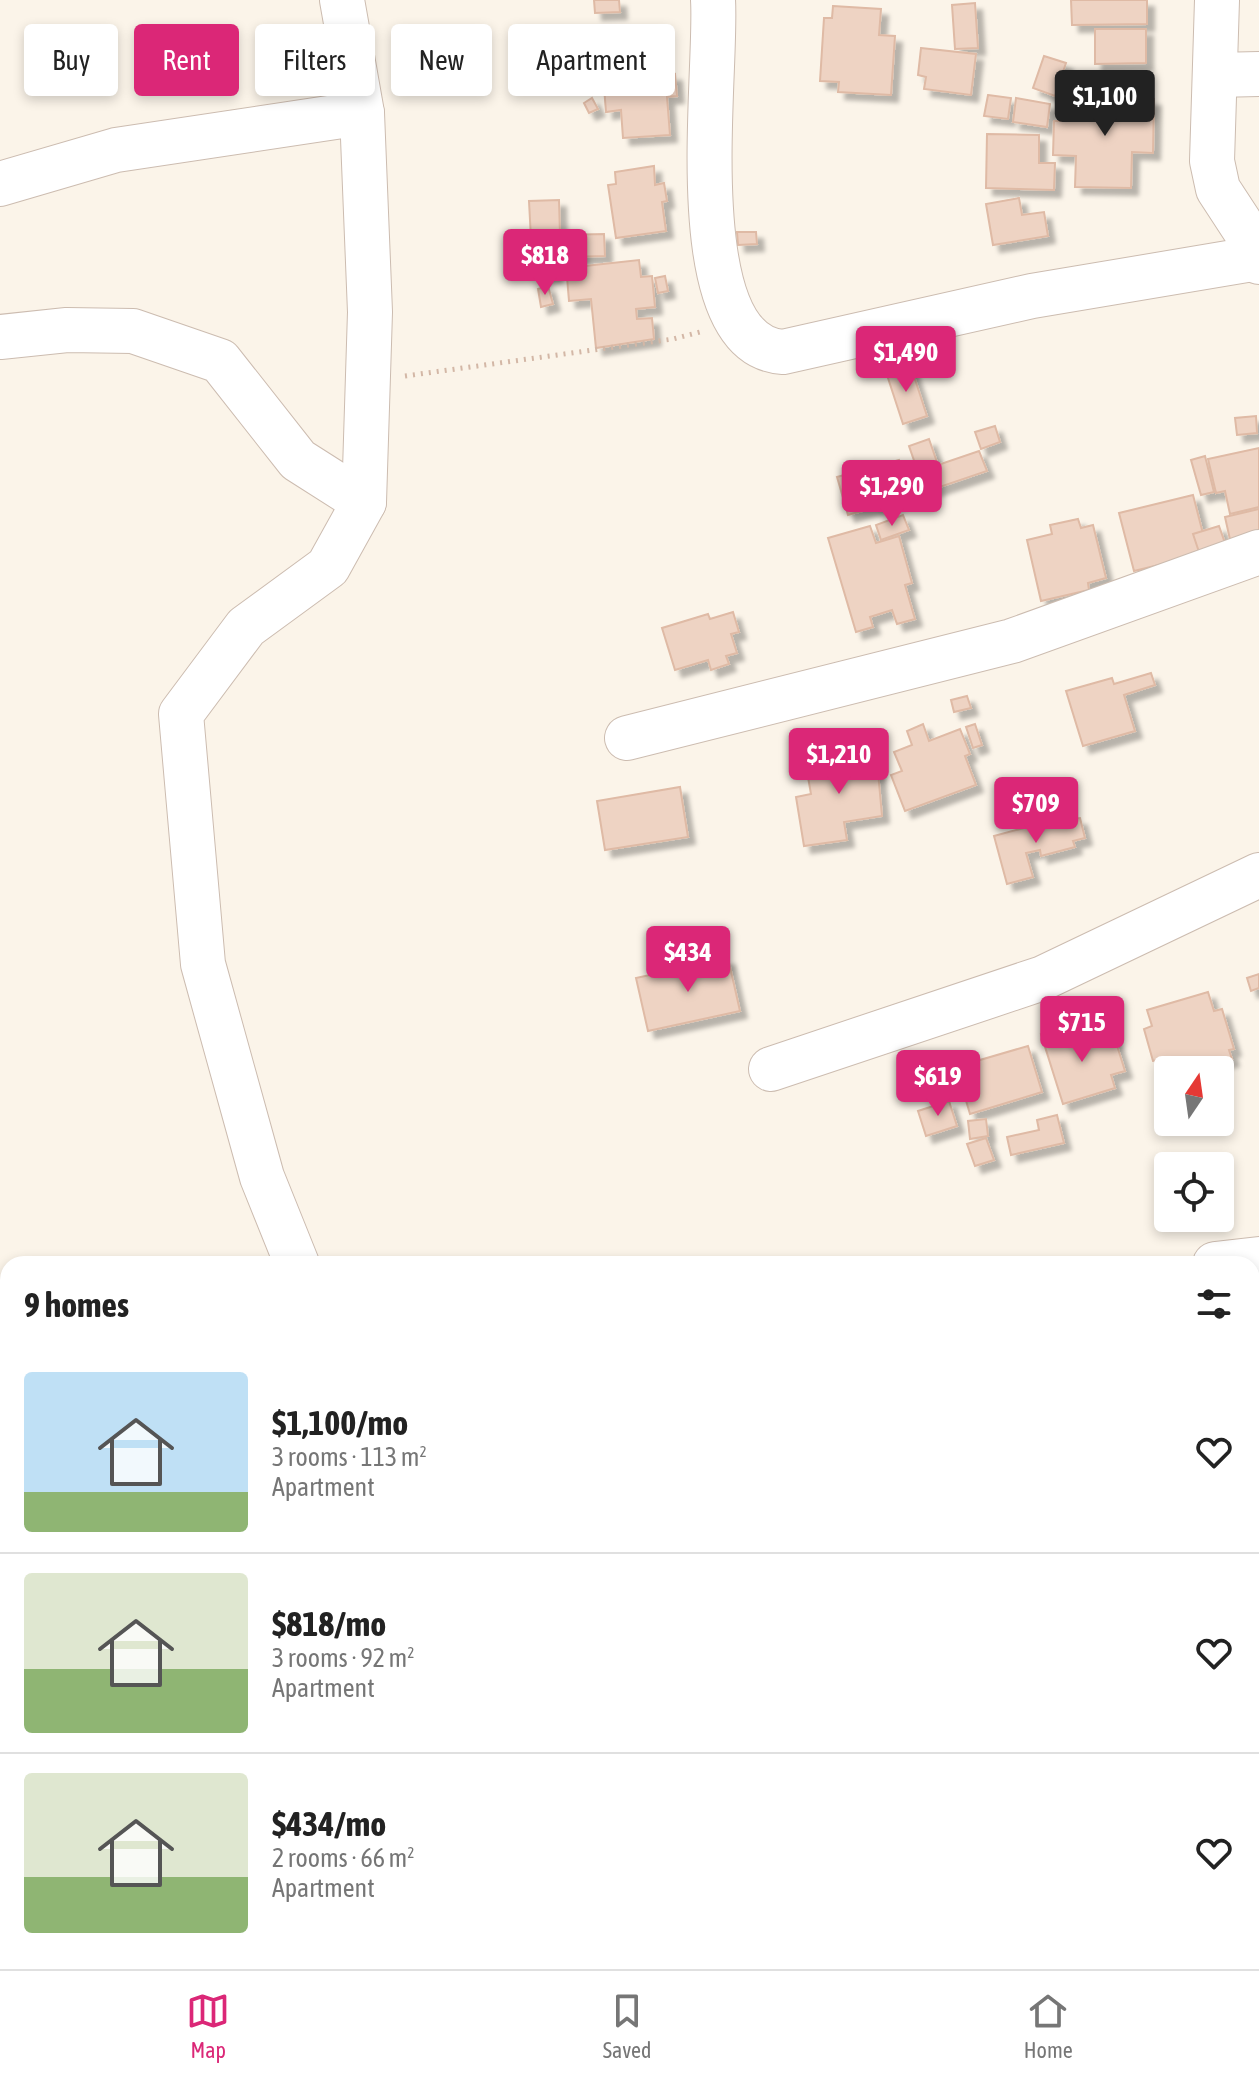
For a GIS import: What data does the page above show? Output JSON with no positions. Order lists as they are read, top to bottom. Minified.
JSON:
{"north":"top","page":{"chip":["Buy","Rent","Filters","New","Apartment"],"price":["$1,100","$818","$1,490","$1,290","$1,210","$709","$434","$715","$619"],"heading":"9 homes","list":[{"name":"$1,100/mo","note":"3 rooms · 113 m² · Apartment"},{"name":"$818/mo","note":"3 rooms · 92 m² · Apartment"},{"name":"$434/mo","note":"2 rooms · 66 m² · Apartment"}],"tabs":["Map","Saved","Home"]}}
